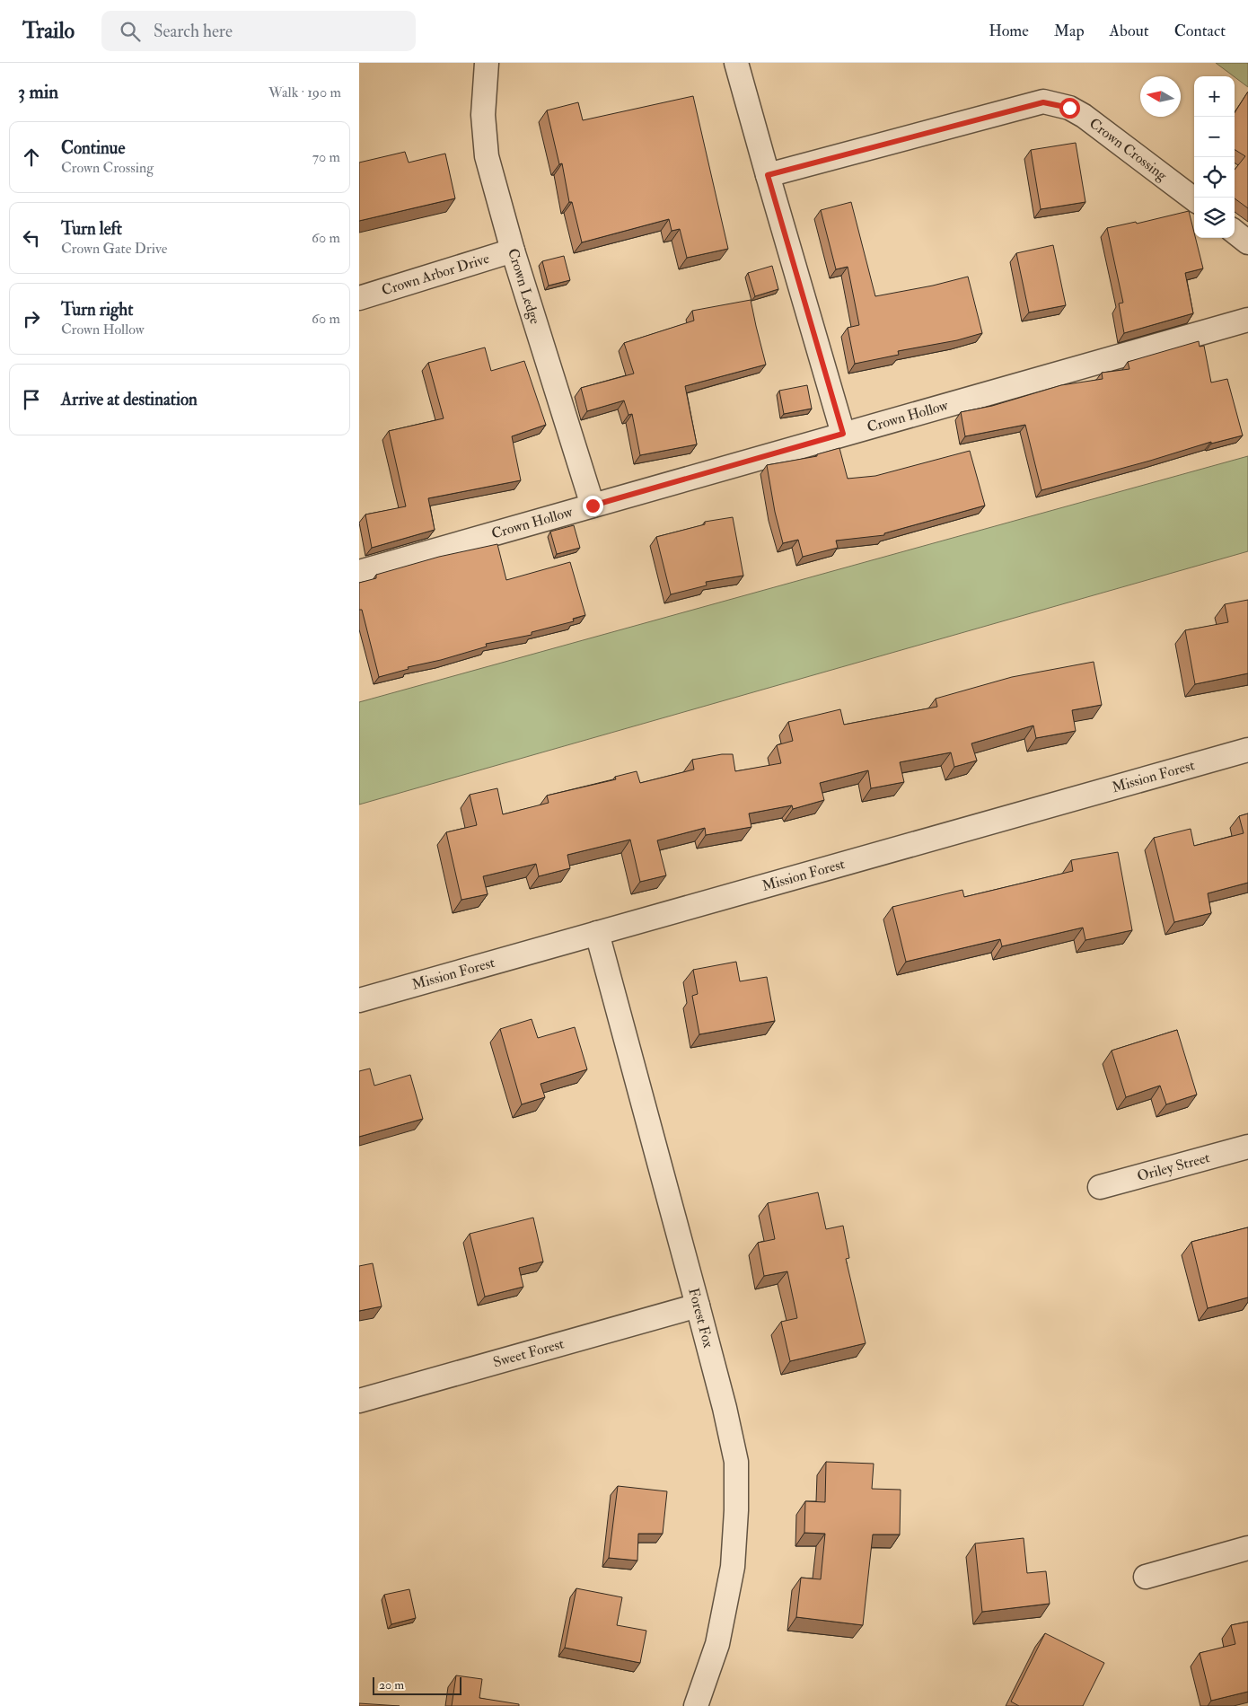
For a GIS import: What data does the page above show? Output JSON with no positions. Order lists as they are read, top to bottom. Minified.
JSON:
{"streets":{"street":["Crown Crossing","Crown Arbor Drive","Crown Ledge","Crown Hollow","Mission Forest","Oriley Street","Forest Fox","Sweet Forest"]},"crossings":[["Crown Arbor Drive","Crown Ledge"],["Crown Ledge","Crown Hollow"],["Mission Forest","Forest Fox"],["Forest Fox","Sweet Forest"]],"scale_bar":"20 m","north":"left","page":{"header":"Trailo","search":"Search here","nav":["Home","Map","About","Contact"],"heading":["3 min","Walk · 190 m"],"map_buttons":["+","−"],"list":[["Continue","Crown Crossing","70 m"],["Turn left","Crown Gate Drive","60 m"],["Turn right","Crown Hollow","60 m"],"Arrive at destination"],"scale":"20 m"}}
